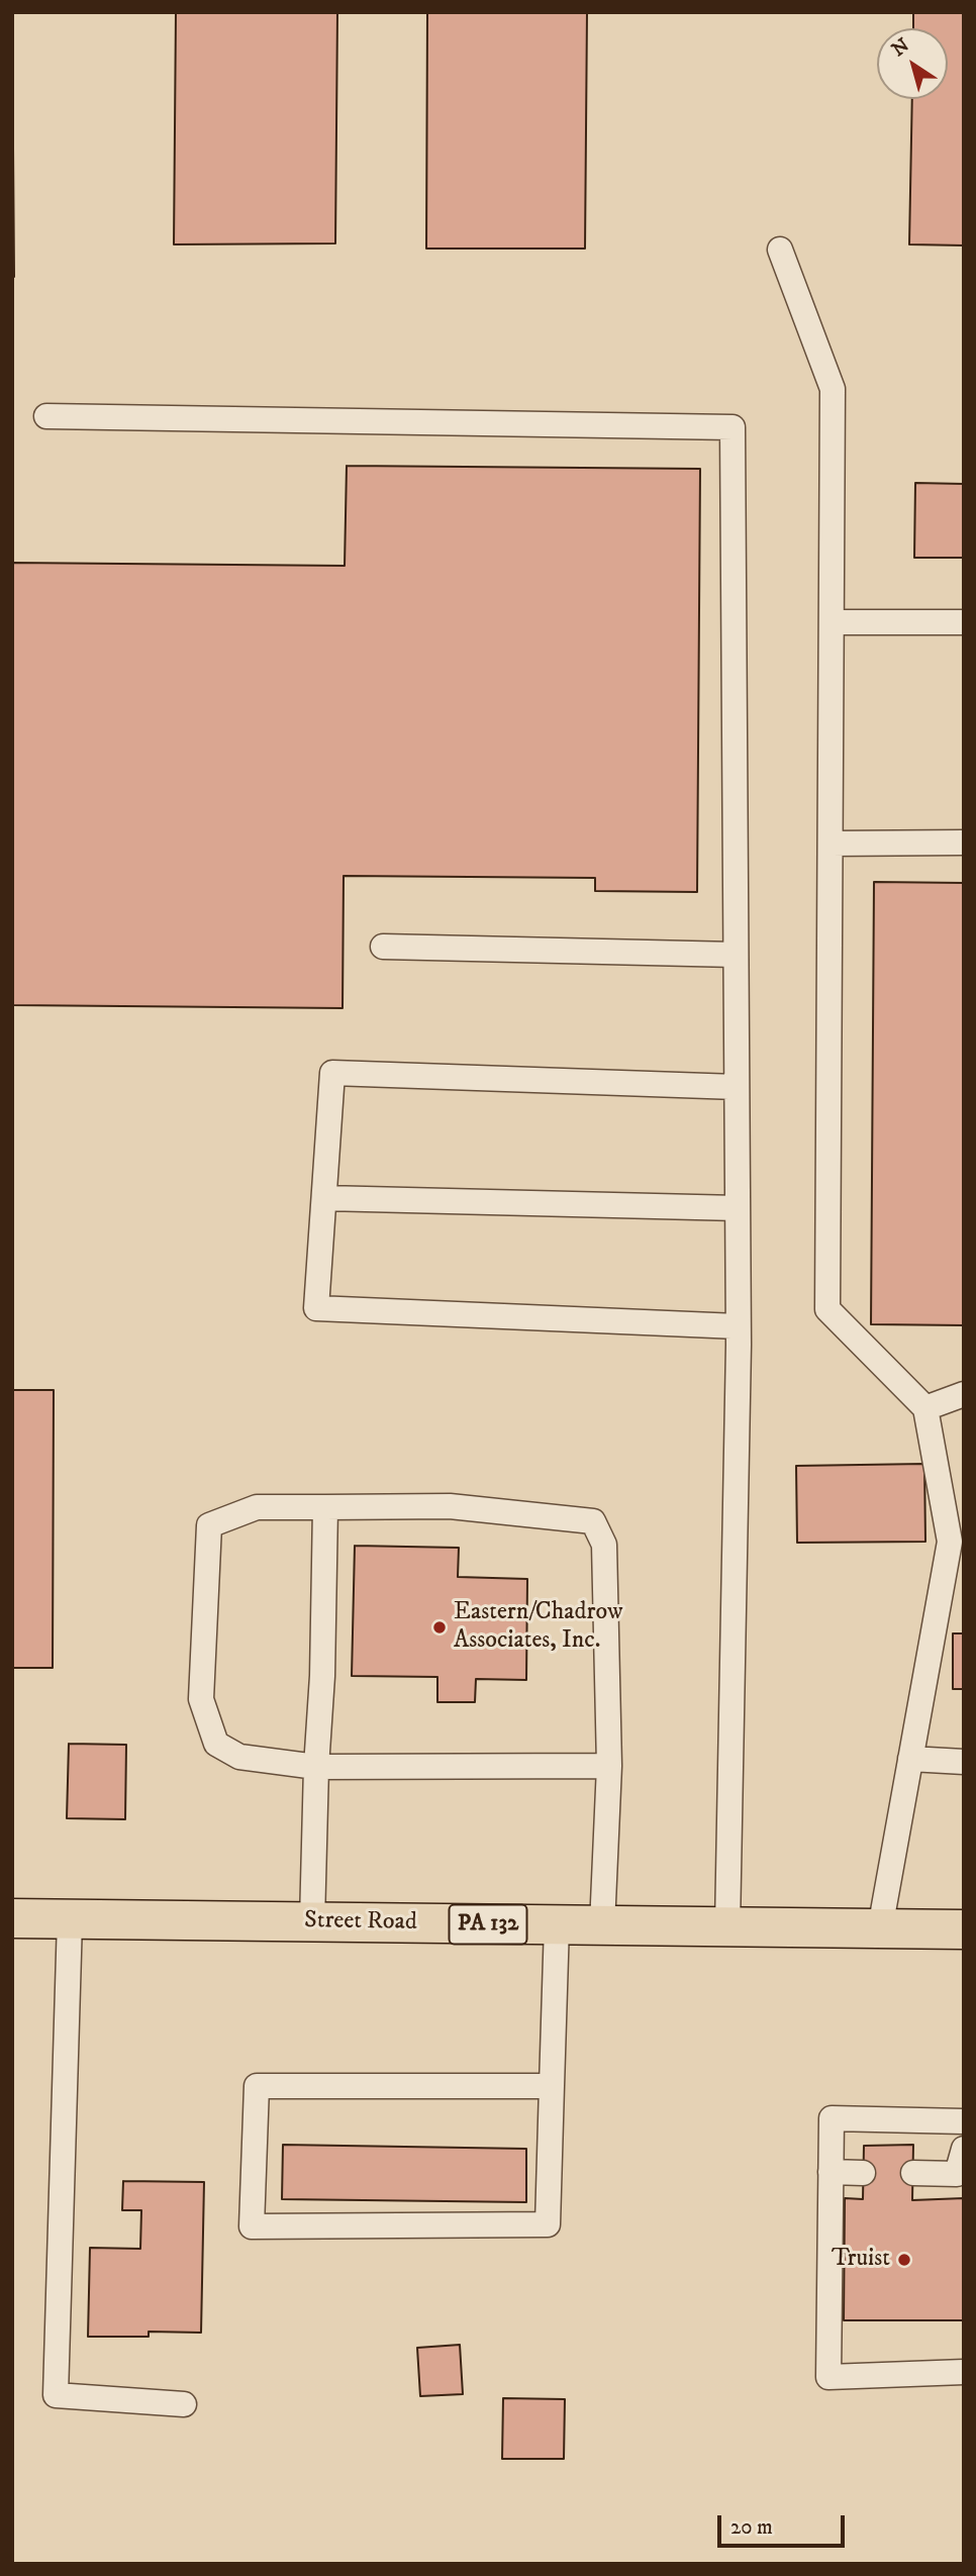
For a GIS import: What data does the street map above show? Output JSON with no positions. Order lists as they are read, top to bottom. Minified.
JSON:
{"streets":{"main road":["Street Road","PA 132"]},"places":["Eastern/Chadrow Associates, Inc.","Truist"],"scale_bar":"20 m","north":"top left"}
